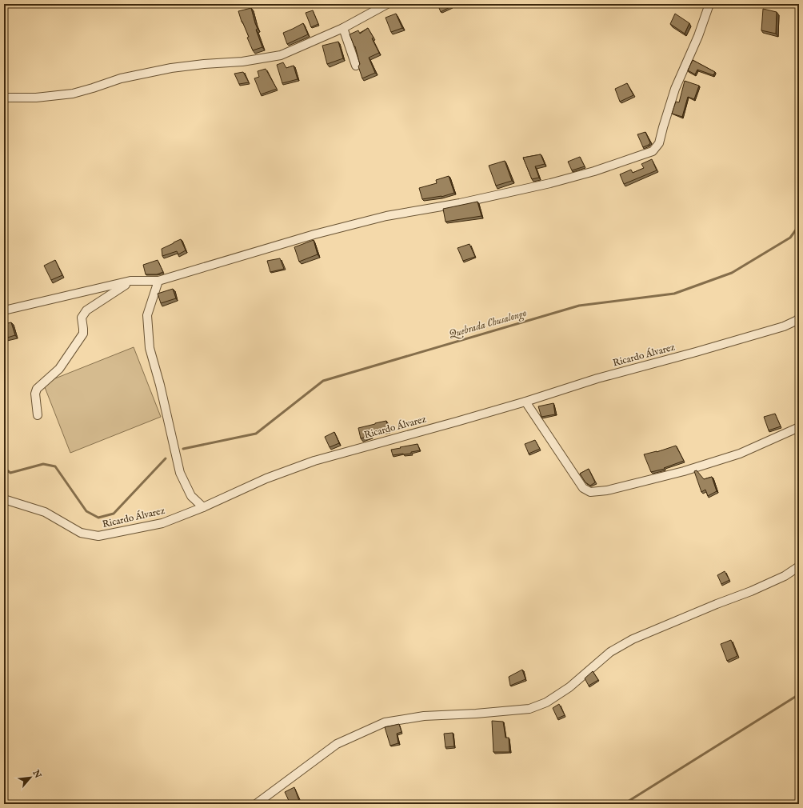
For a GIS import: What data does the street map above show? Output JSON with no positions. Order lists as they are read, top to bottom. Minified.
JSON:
{"streets":{"street":["Ricardo Álvarez"]},"water":["Quebrada Chusalongo"],"north":"top right"}
